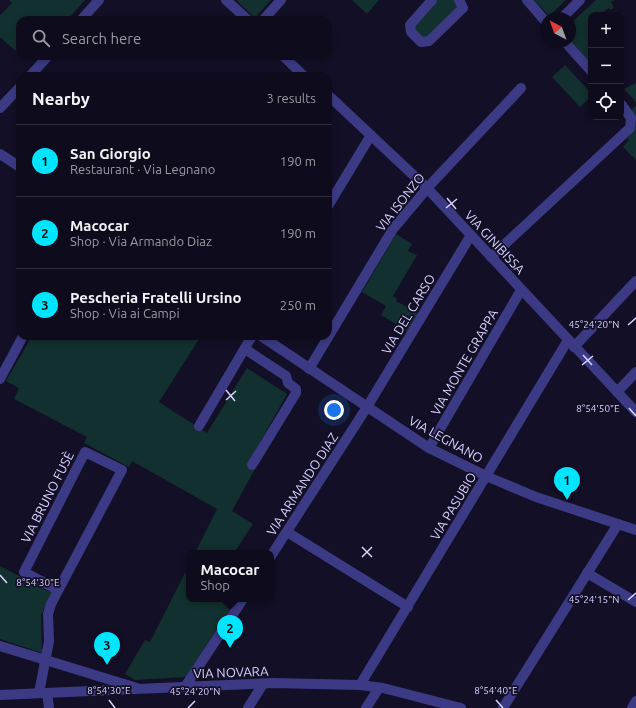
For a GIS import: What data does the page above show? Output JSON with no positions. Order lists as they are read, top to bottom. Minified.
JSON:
{"streets":{"street":["VIA ISONZO","VIA GINIBISSA","VIA DEL CARSO","VIA MONTE GRAPPA","VIA LEGNANO","VIA ARMANDO DIAZ","VIA BRUNO FUSÈ","VIA PASUBIO","VIA NOVARA"]},"crossings":[["VIA ISONZO","VIA GINIBISSA"],["VIA ISONZO","VIA LEGNANO"],["VIA GINIBISSA","VIA DEL CARSO"],["VIA GINIBISSA","VIA MONTE GRAPPA"],["VIA GINIBISSA","VIA PASUBIO"],["VIA DEL CARSO","VIA LEGNANO"],["VIA DEL CARSO","VIA ARMANDO DIAZ"],["VIA MONTE GRAPPA","VIA LEGNANO"],["VIA LEGNANO","VIA ARMANDO DIAZ"],["VIA LEGNANO","VIA PASUBIO"],["VIA BRUNO FUSÈ","VIA NOVARA"],["VIA PASUBIO","VIA NOVARA"]],"north":"top left","page":{"map_buttons":["+","−"],"search":"Search here","heading":["Nearby","3 results"],"list":[{"mark":"1","name":"San Giorgio","note":"Restaurant · Via Legnano","value":"190 m"},{"mark":"2","name":"Macocar","note":"Shop · Via Armando Diaz","value":"190 m"},{"mark":"3","name":"Pescheria Fratelli Ursino","note":"Shop · Via ai Campi","value":"250 m"}],"pins":["1","2","3"],"popup":["Macocar","Shop"]},"coordinates":["45°24'20\"N","8°54'50\"E","8°54'30\"E","45°24'15\"N","8°54'40\"E"]}
